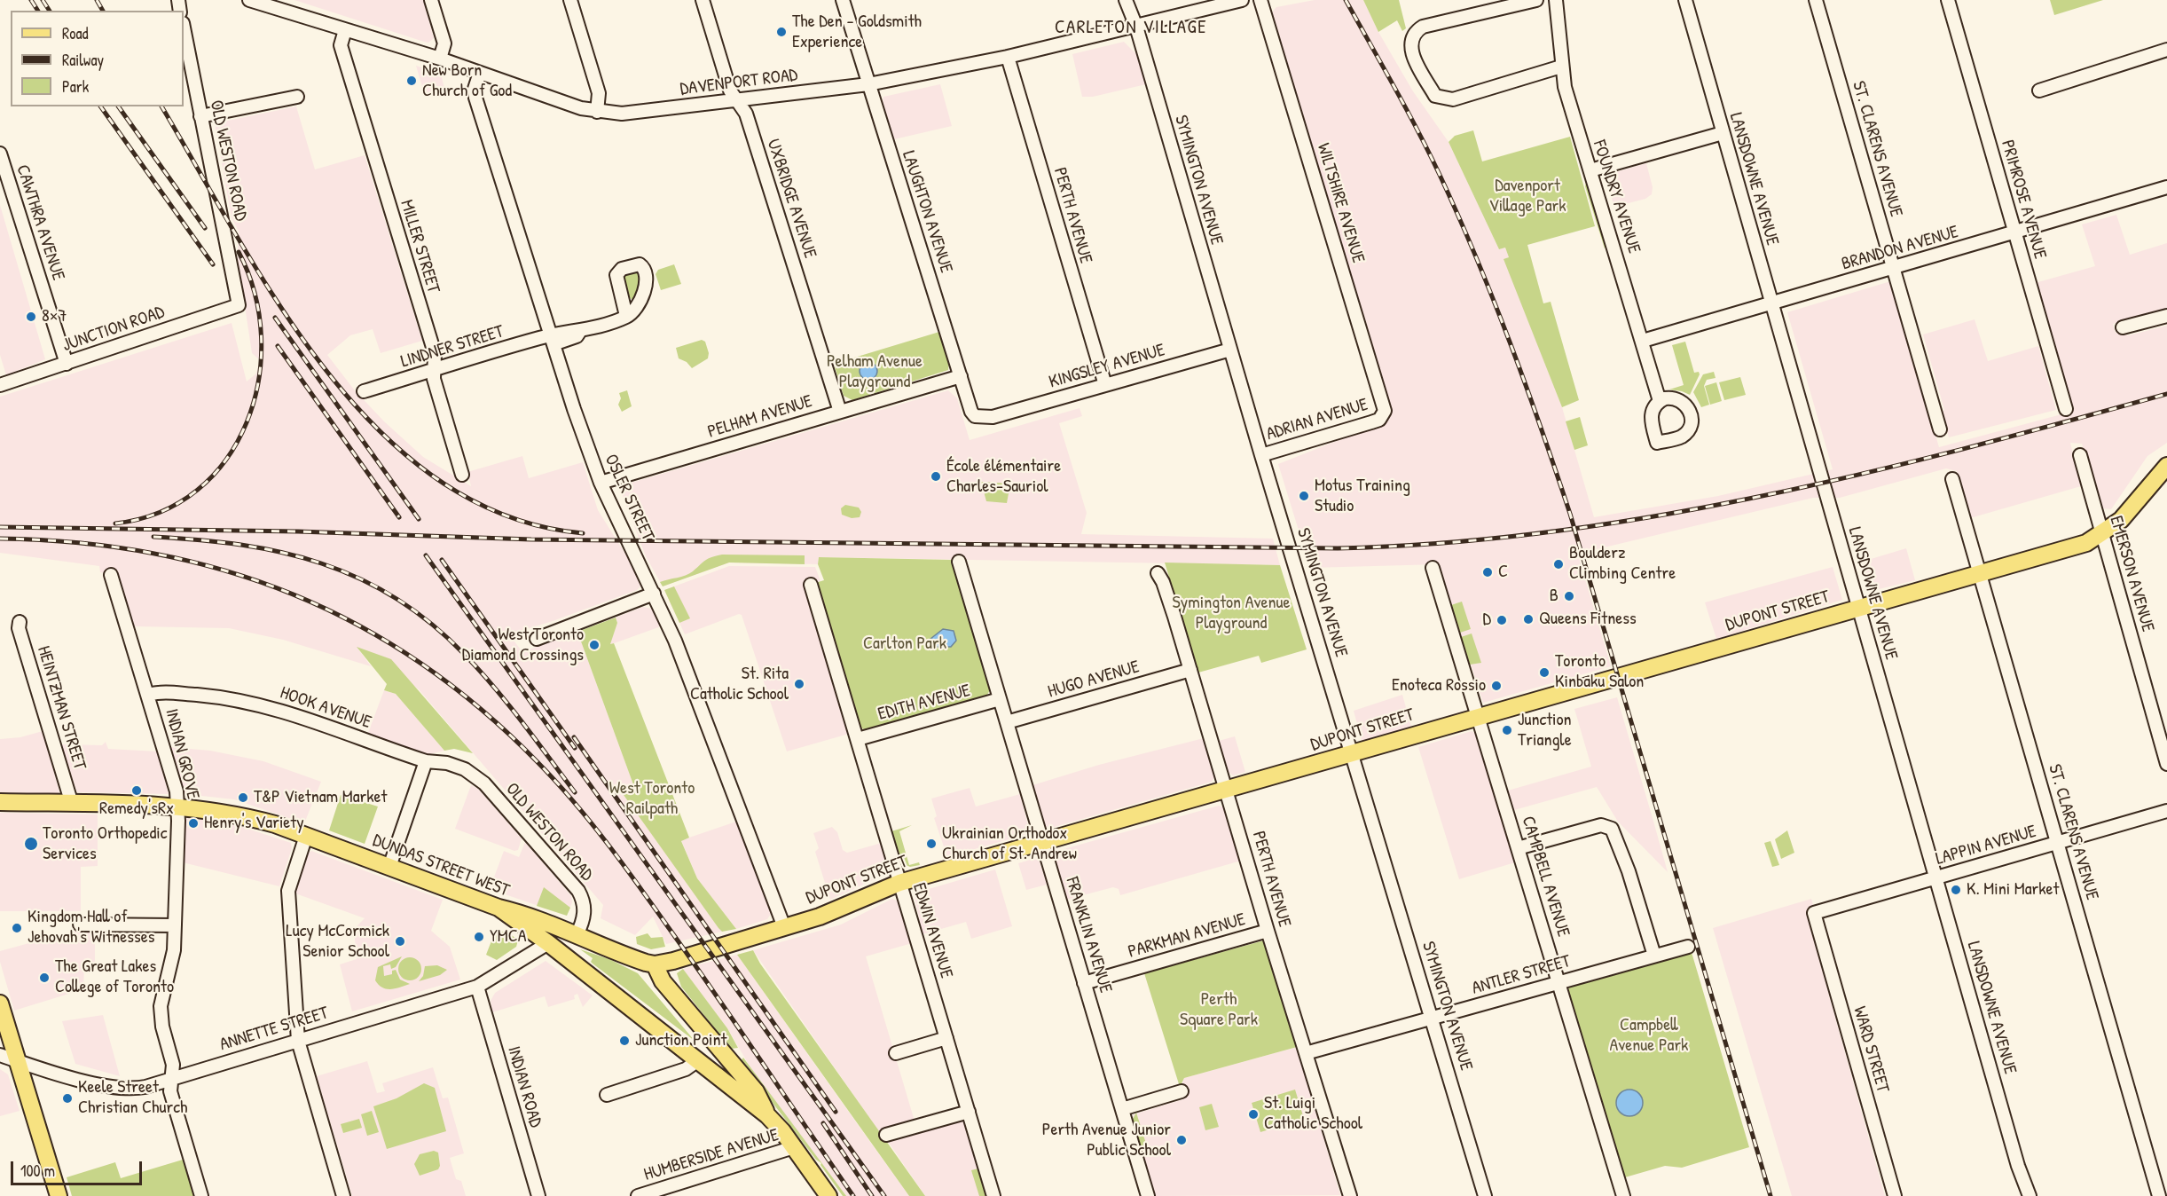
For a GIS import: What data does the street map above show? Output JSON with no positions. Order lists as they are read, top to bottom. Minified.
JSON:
{"streets":{"main road":["DUPONT STREET","DUNDAS STREET WEST"],"street":["DAVENPORT ROAD","ST. CLARENS AVENUE","OLD WESTON ROAD","LANSDOWNE AVENUE","SYMINGTON AVENUE","FOUNDRY AVENUE","UXBRIDGE AVENUE","PRIMROSE AVENUE","WILTSHIRE AVENUE","LAUGHTON AVENUE","PERTH AVENUE","CAWTHRA AVENUE","MILLER STREET","BRANDON AVENUE","JUNCTION ROAD","LINDNER STREET","KINGSLEY AVENUE","PELHAM AVENUE","ADRIAN AVENUE","OSLER STREET","EMERSON AVENUE","HUGO AVENUE","EDITH AVENUE","HEINTZMAN STREET","HOOK AVENUE","INDIAN GROVE","LAPPIN AVENUE","CAMPBELL AVENUE","EDWIN AVENUE","FRANKLIN AVENUE","PARKMAN AVENUE","ANTLER STREET","ANNETTE STREET","WARD STREET","INDIAN ROAD","HUMBERSIDE AVENUE"]},"crossings":[["DAVENPORT ROAD","SYMINGTON AVENUE"],["DAVENPORT ROAD","UXBRIDGE AVENUE"],["DAVENPORT ROAD","LAUGHTON AVENUE"],["DAVENPORT ROAD","PERTH AVENUE"],["DAVENPORT ROAD","MILLER STREET"],["DAVENPORT ROAD","OSLER STREET"],["ST. CLARENS AVENUE","BRANDON AVENUE"],["ST. CLARENS AVENUE","DUPONT STREET"],["ST. CLARENS AVENUE","LAPPIN AVENUE"],["OLD WESTON ROAD","JUNCTION ROAD"],["OLD WESTON ROAD","HOOK AVENUE"],["LANSDOWNE AVENUE","BRANDON AVENUE"],["LANSDOWNE AVENUE","DUPONT STREET"],["LANSDOWNE AVENUE","LAPPIN AVENUE"],["SYMINGTON AVENUE","KINGSLEY AVENUE"],["SYMINGTON AVENUE","ADRIAN AVENUE"],["SYMINGTON AVENUE","DUPONT STREET"],["SYMINGTON AVENUE","ANTLER STREET"],["FOUNDRY AVENUE","BRANDON AVENUE"],["UXBRIDGE AVENUE","PELHAM AVENUE"],["PRIMROSE AVENUE","BRANDON AVENUE"],["WILTSHIRE AVENUE","ADRIAN AVENUE"],["LAUGHTON AVENUE","KINGSLEY AVENUE"],["LAUGHTON AVENUE","PELHAM AVENUE"],["PERTH AVENUE","KINGSLEY AVENUE"],["PERTH AVENUE","DUPONT STREET"],["PERTH AVENUE","HUGO AVENUE"],["PERTH AVENUE","PARKMAN AVENUE"],["PERTH AVENUE","ANTLER STREET"],["CAWTHRA AVENUE","JUNCTION ROAD"],["MILLER STREET","LINDNER STREET"],["LINDNER STREET","OSLER STREET"],["PELHAM AVENUE","OSLER STREET"],["OSLER STREET","DUPONT STREET"],["EMERSON AVENUE","DUPONT STREET"],["DUPONT STREET","CAMPBELL AVENUE"],["DUPONT STREET","EDWIN AVENUE"],["DUPONT STREET","FRANKLIN AVENUE"],["HUGO AVENUE","FRANKLIN AVENUE"],["EDITH AVENUE","EDWIN AVENUE"],["EDITH AVENUE","FRANKLIN AVENUE"],["HEINTZMAN STREET","DUNDAS STREET WEST"],["HOOK AVENUE","INDIAN GROVE"],["INDIAN GROVE","DUNDAS STREET WEST"],["INDIAN GROVE","ANNETTE STREET"],["LAPPIN AVENUE","WARD STREET"],["DUNDAS STREET WEST","ANNETTE STREET"],["DUNDAS STREET WEST","HUMBERSIDE AVENUE"],["CAMPBELL AVENUE","ANTLER STREET"],["FRANKLIN AVENUE","PARKMAN AVENUE"],["ANNETTE STREET","INDIAN ROAD"]],"districts":["CARLETON VILLAGE"],"parks":["Davenport Village Park","Pelham Avenue Playground","Symington Avenue Playground","Carlton Park","West Toronto Railpath","Perth Square Park","Campbell Avenue Park"],"places":["The Den - Goldsmith Experience","New Born Church of God","8×7","École élémentaire Charles-Sauriol","Motus Training Studio","Boulderz Climbing Centre","C","B","Queens Fitness","D","West Toronto Diamond Crossings","Toronto Kinbaku Salon","St. Rita Catholic School","Enoteca Rossio","Junction Triangle","Remedy'sRx","T&P Vietnam Market","Henry's Variety","Toronto Orthopedic Services","Ukrainian Orthodox Church of St. Andrew","K. Mini Market","Kingdom Hall of Jehovah's Witnesses","YMCA","Lucy McCormick Senior School","The Great Lakes College of Toronto","Junction Point","Keele Street Christian Church","St. Luigi Catholic School","Perth Avenue Junior Public School"],"legend":["Road","Railway","Park"],"scale_bar":"100 m"}
